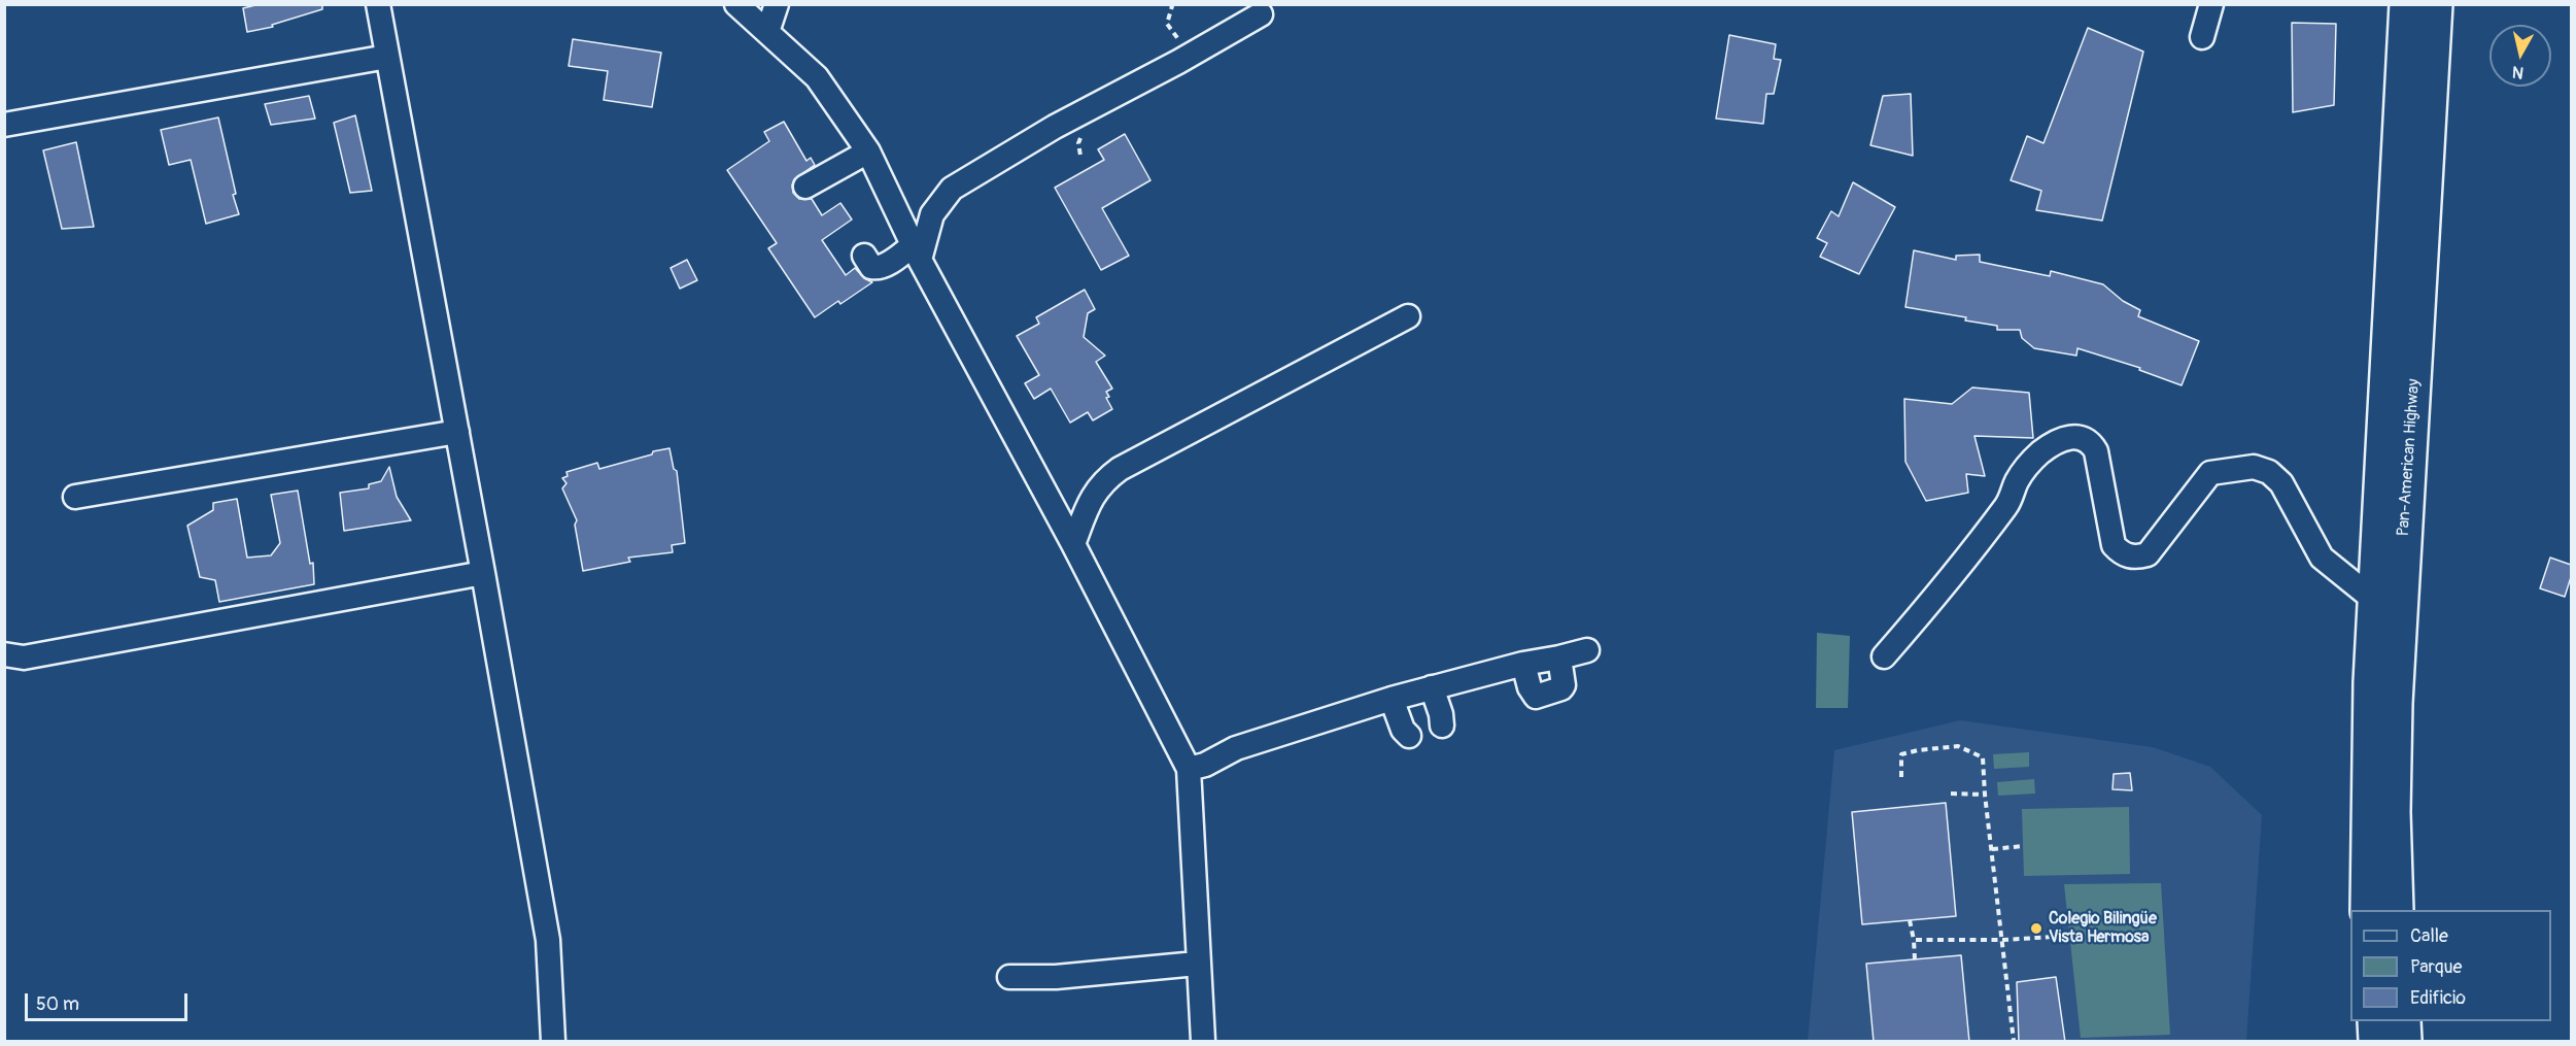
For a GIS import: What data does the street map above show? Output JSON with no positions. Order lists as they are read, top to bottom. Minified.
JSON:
{"streets":{"highway":["Pan-American Highway"]},"places":["Colegio Bilingüe Vista Hermosa"],"legend":["Calle","Parque","Edificio"],"scale_bar":"50 m","north":"bottom"}
